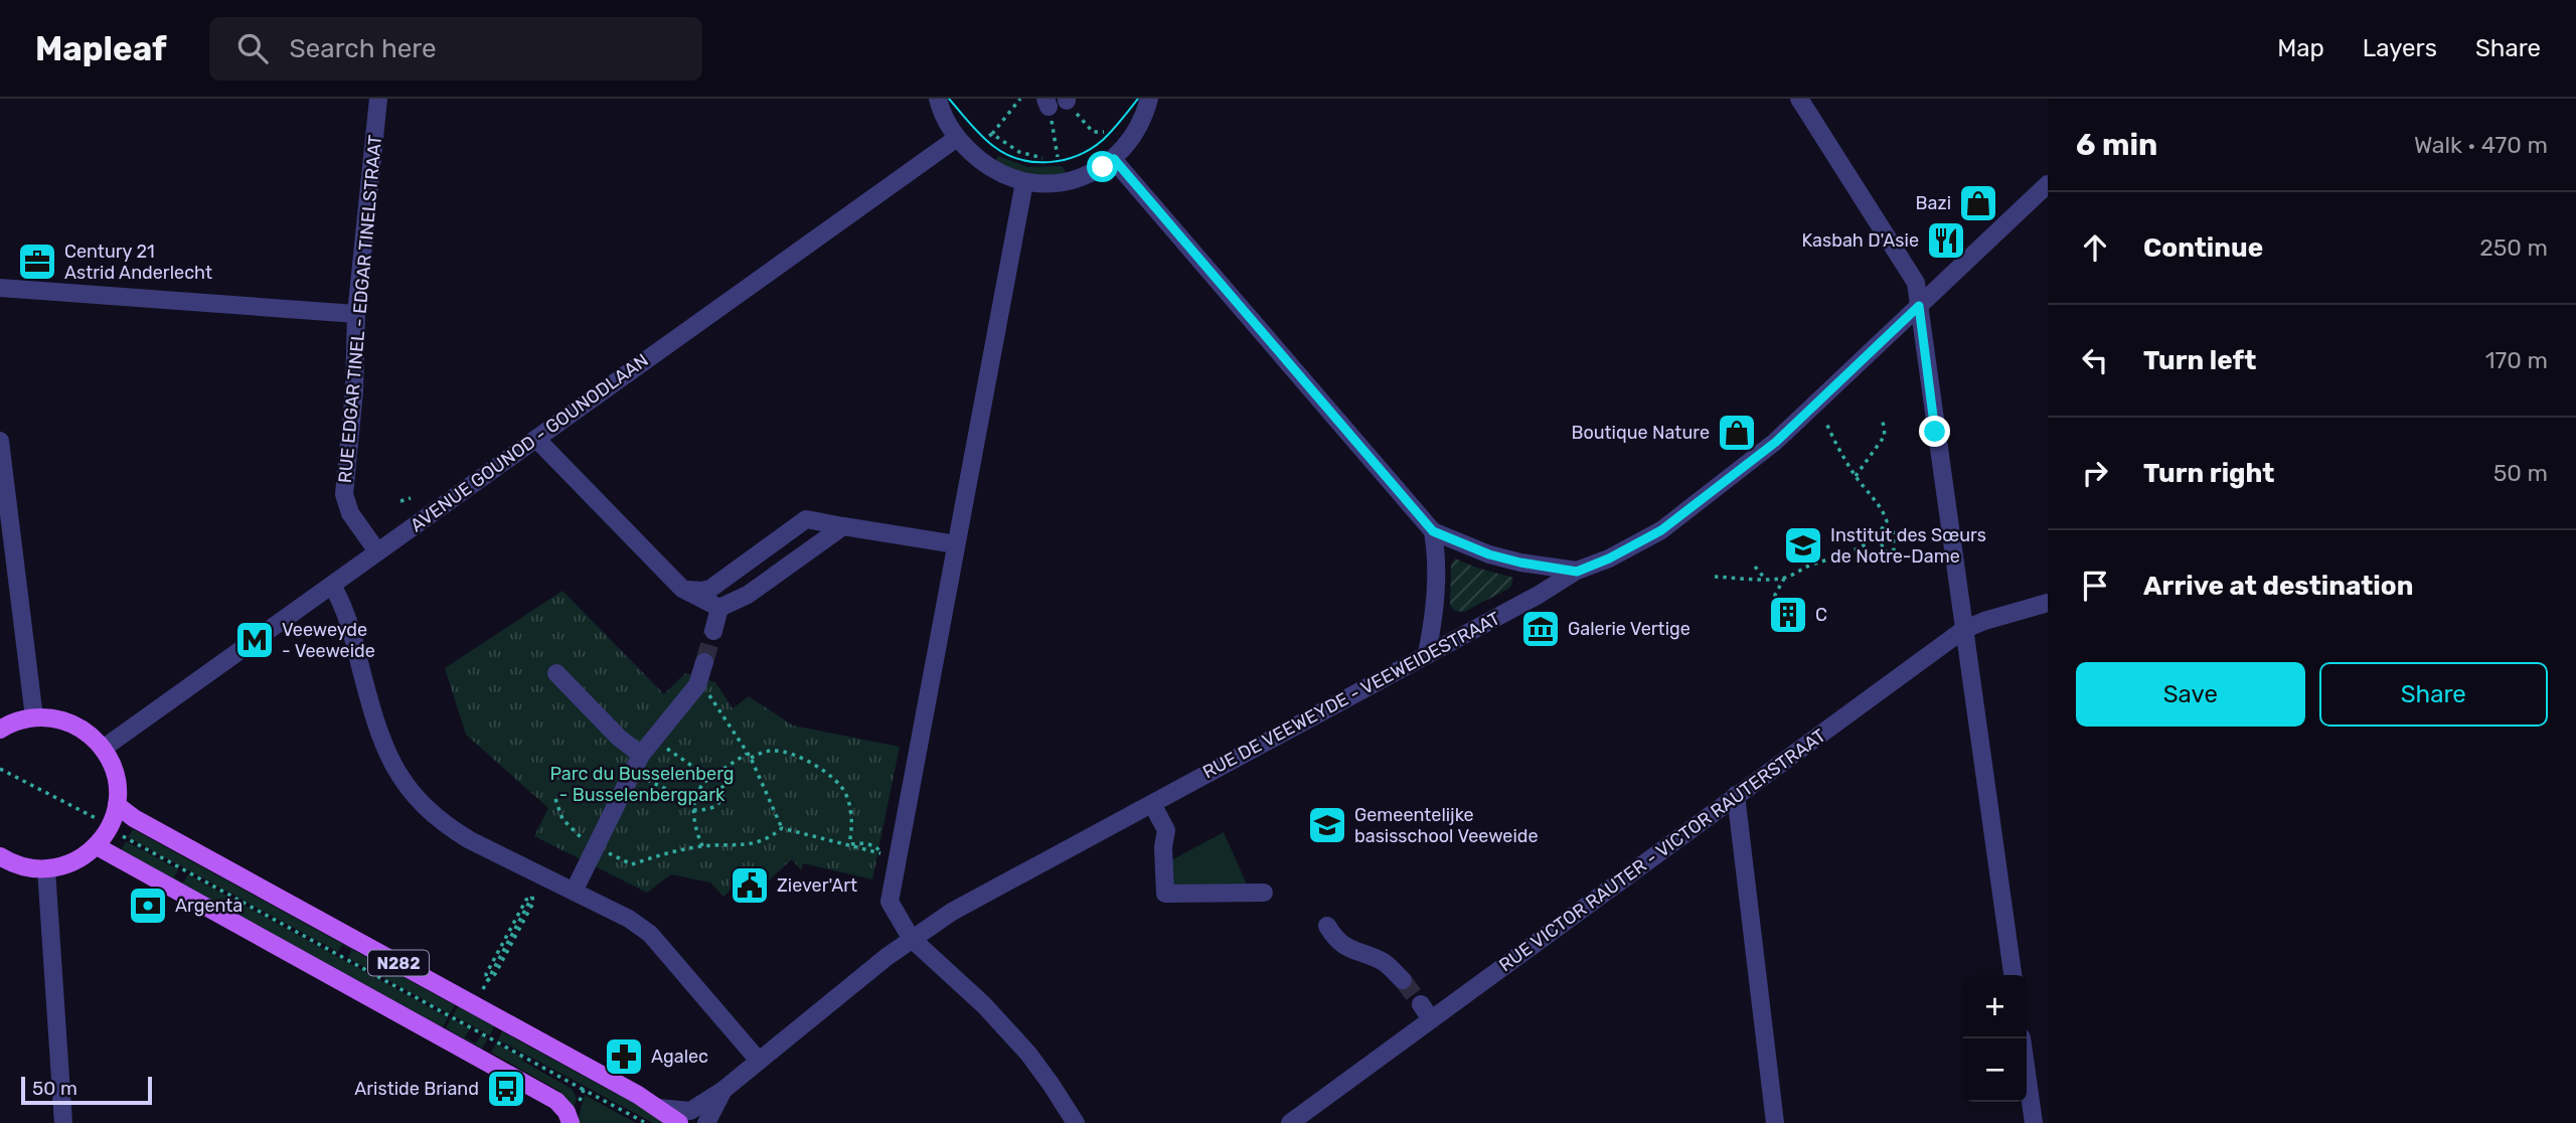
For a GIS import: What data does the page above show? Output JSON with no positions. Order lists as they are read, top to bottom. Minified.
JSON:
{"streets":{"main road":["N282"],"street":["RUE EDGAR TINEL - EDGAR TINELSTRAAT","AVENUE GOUNOD - GOUNODLAAN","RUE DE VEEWEYDE - VEEWEIDESTRAAT","RUE VICTOR RAUTER - VICTOR RAUTERSTRAAT"]},"crossings":[["RUE EDGAR TINEL - EDGAR TINELSTRAAT","AVENUE GOUNOD - GOUNODLAAN"],["RUE DE VEEWEYDE - VEEWEIDESTRAAT","N282"]],"parks":["Parc du Busselenberg - Busselenbergpark"],"places":{"shop":["Bazi","Boutique Nature"],"restaurant":["Kasbah D'Asie"],"office":["Century 21 Astrid Anderlecht"],"school or university":["Institut des Sœurs de Notre-Dame","Gemeentelijke basisschool Veeweide"],"building":["C"],"museum":["Galerie Vertige"],"metro station":["Veeweyde - Veeweide"],"public building":["Ziever'Art"],"bank":["Argenta"],"pharmacy":["Agalec"],"bus stop":["Aristide Briand"]},"scale_bar":"50 m","page":{"header":"Mapleaf","search":"Search here","nav":["Map","Layers","Share"],"heading":["6 min","Walk · 470 m"],"list":[["Continue","250 m"],["Turn left","170 m"],["Turn right","50 m"],"Arrive at destination"],"buttons":["Save","Share"],"map_buttons":["+","−"],"scale":"50 m"}}
